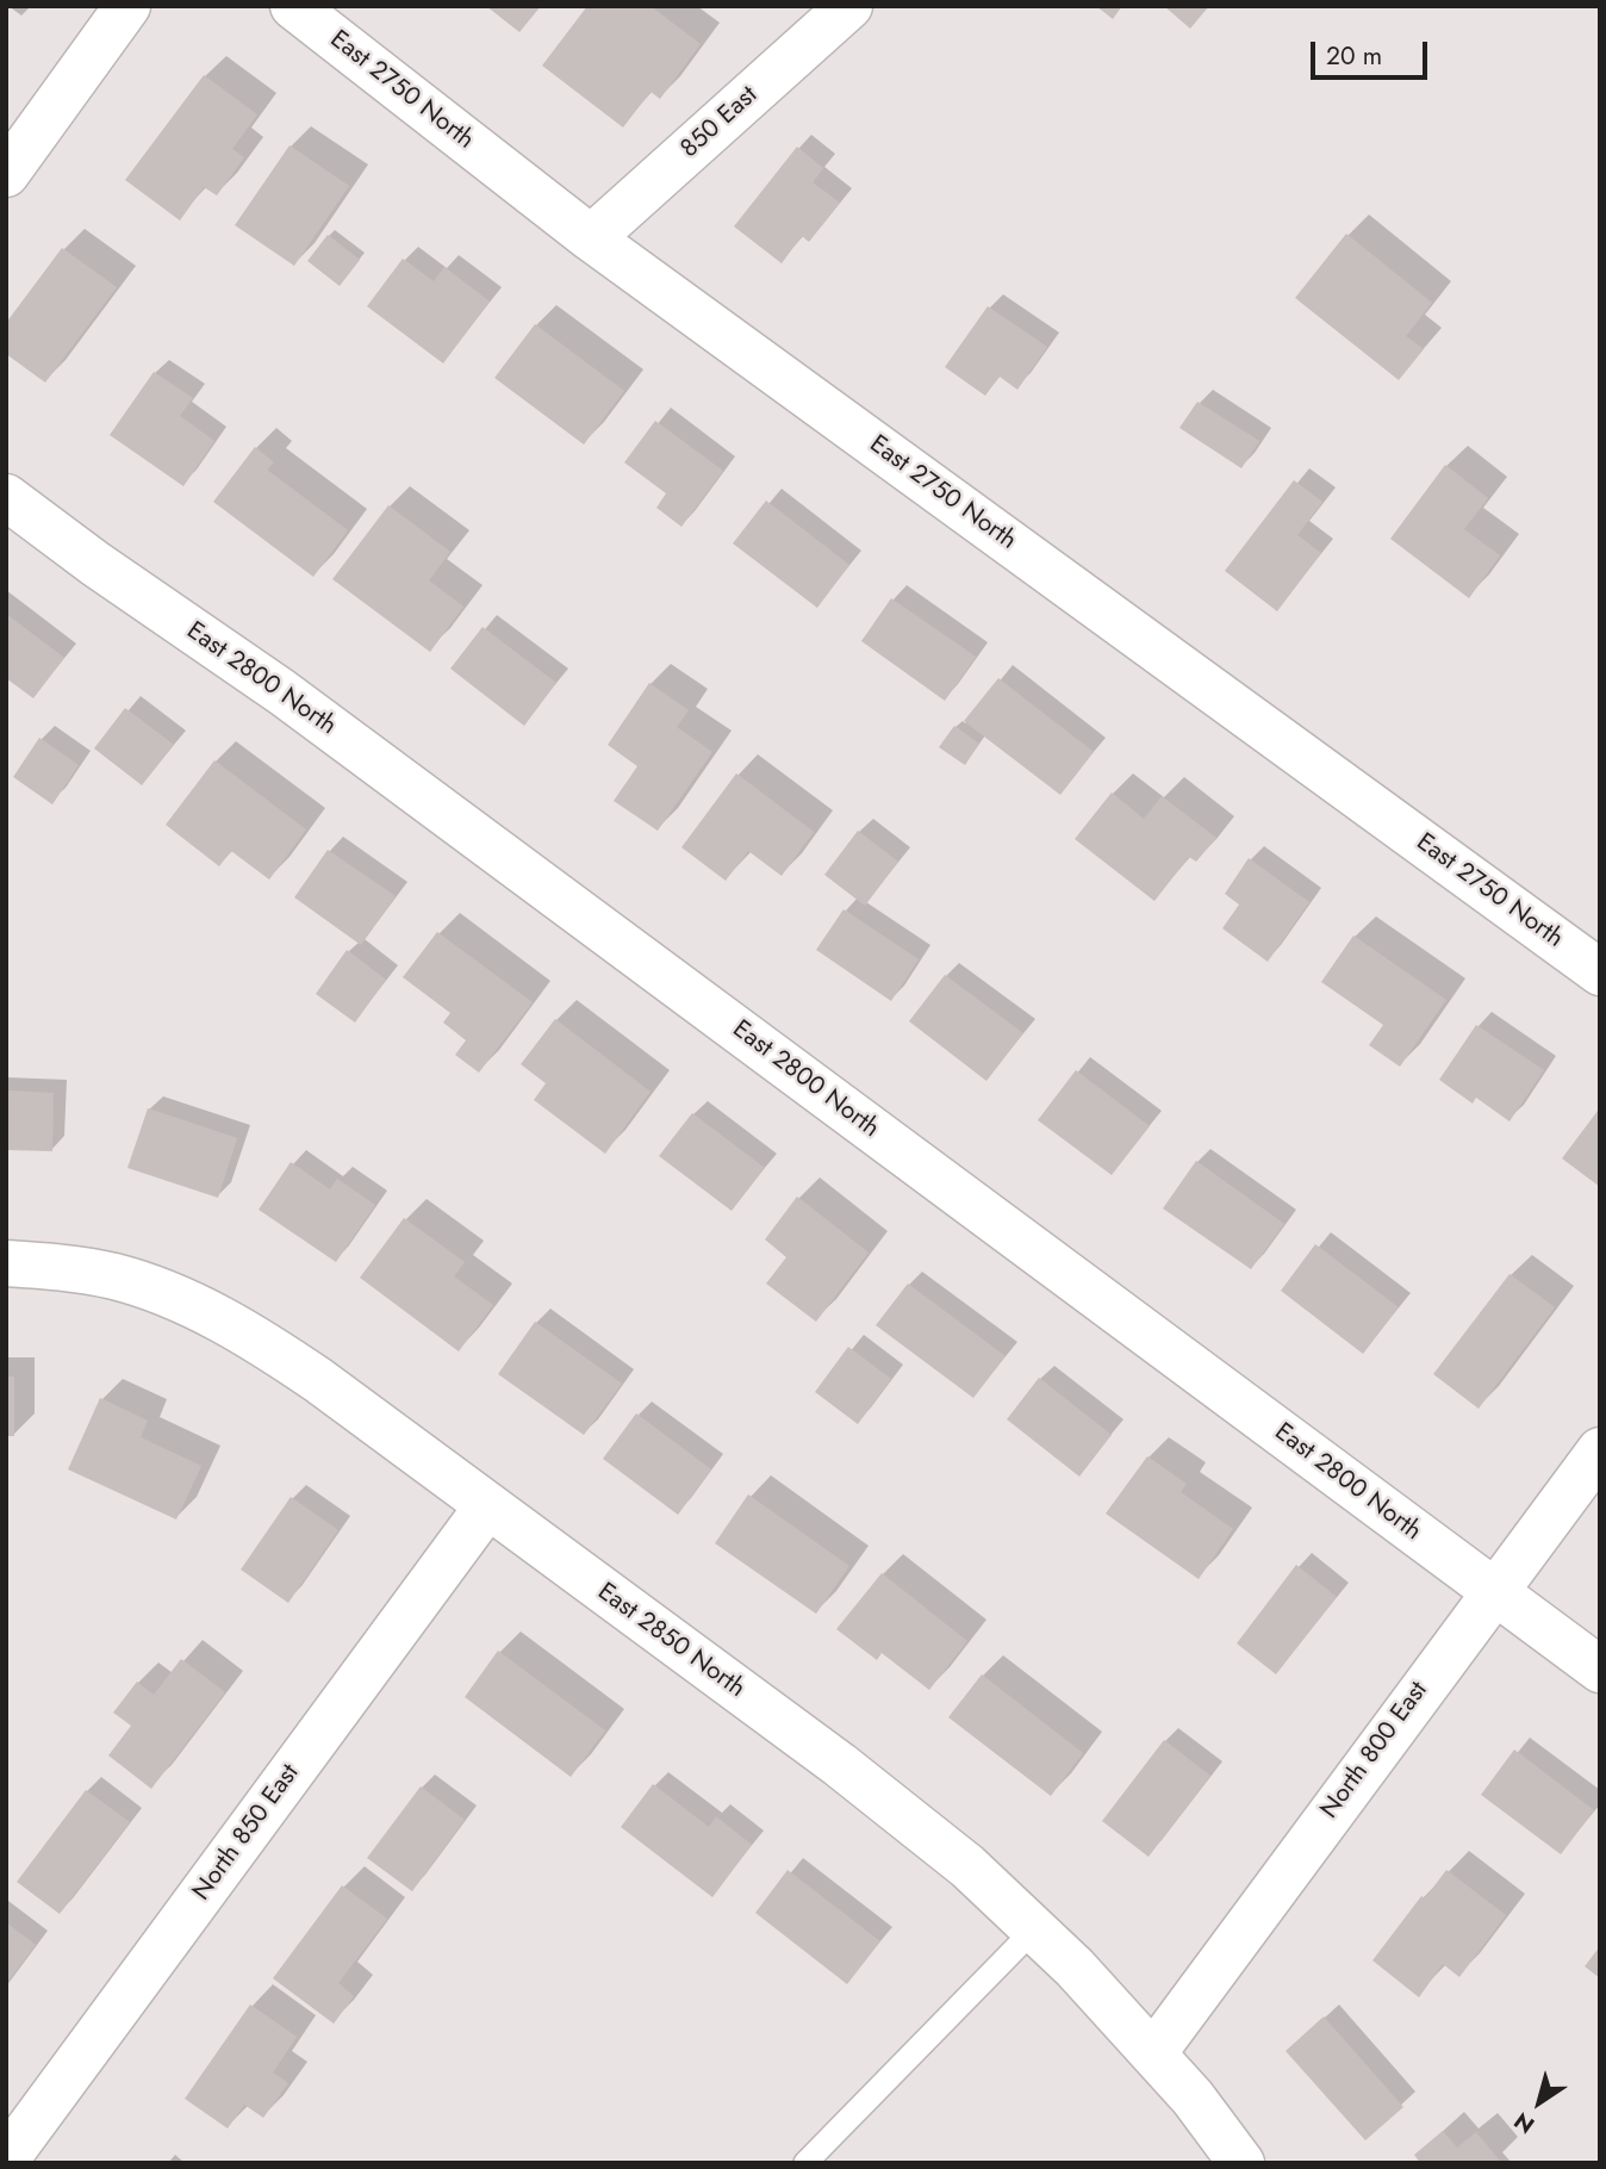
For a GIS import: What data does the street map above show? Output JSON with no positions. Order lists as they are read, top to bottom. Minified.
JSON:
{"streets":{"street":["East 2750 North","850 East","East 2800 North","East 2850 North","North 800 East","North 850 East"]},"crossings":[["East 2750 North","850 East"],["East 2800 North","North 800 East"],["East 2850 North","North 800 East"],["East 2850 North","North 850 East"]],"scale_bar":"20 m","north":"bottom left"}
